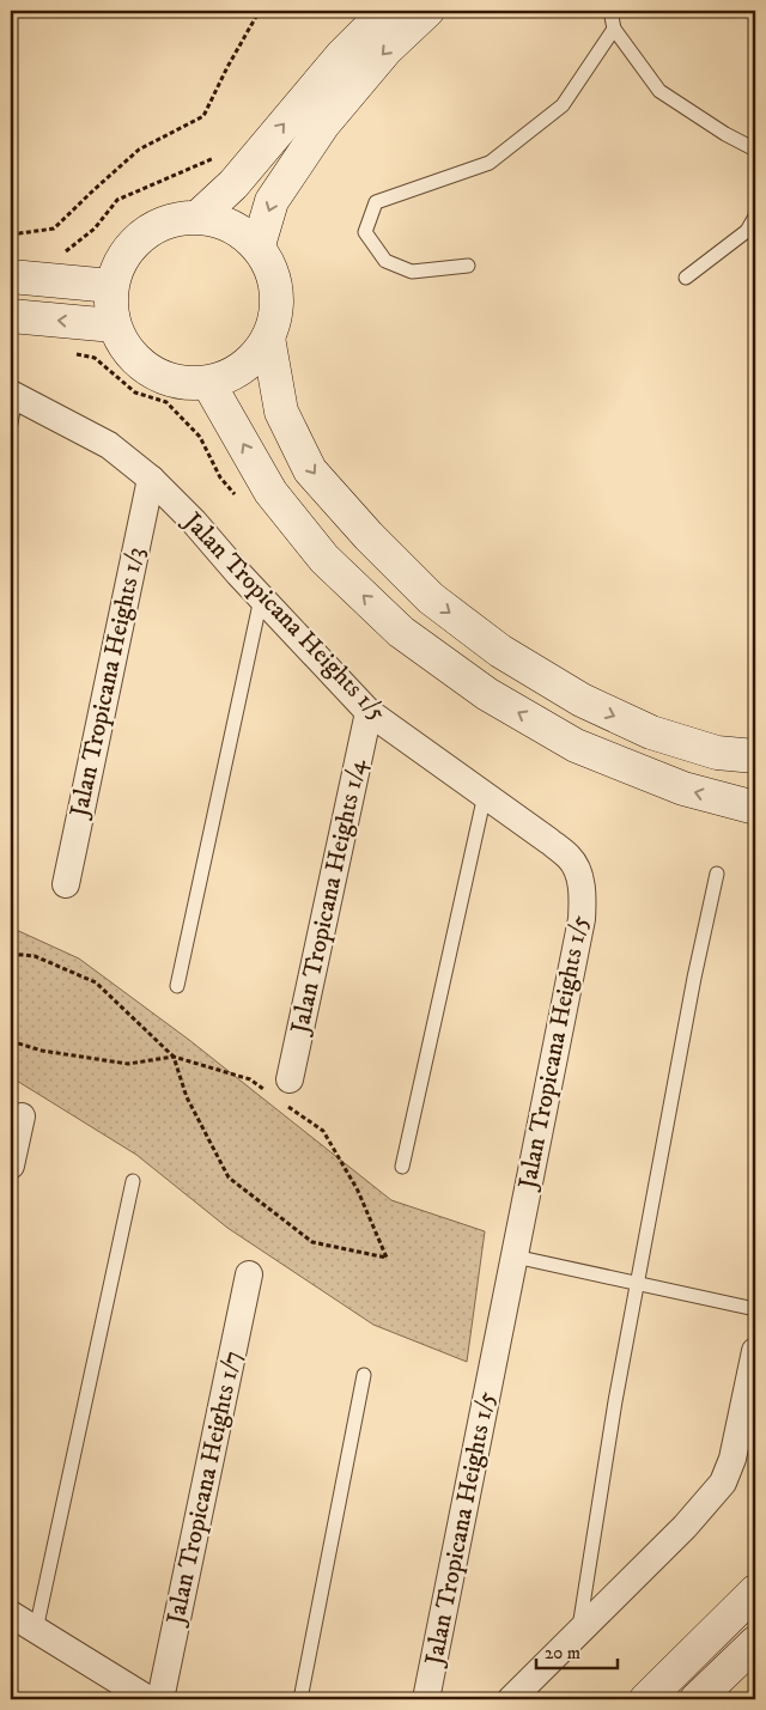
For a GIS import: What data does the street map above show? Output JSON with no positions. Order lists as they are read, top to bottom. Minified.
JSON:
{"streets":{"street":["Jalan Tropicana Heights 1/5","Jalan Tropicana Heights 1/3","Jalan Tropicana Heights 1/4","Jalan Tropicana Heights 1/7"]},"crossings":[["Jalan Tropicana Heights 1/5","Jalan Tropicana Heights 1/3"],["Jalan Tropicana Heights 1/5","Jalan Tropicana Heights 1/4"]],"scale_bar":"20 m"}
